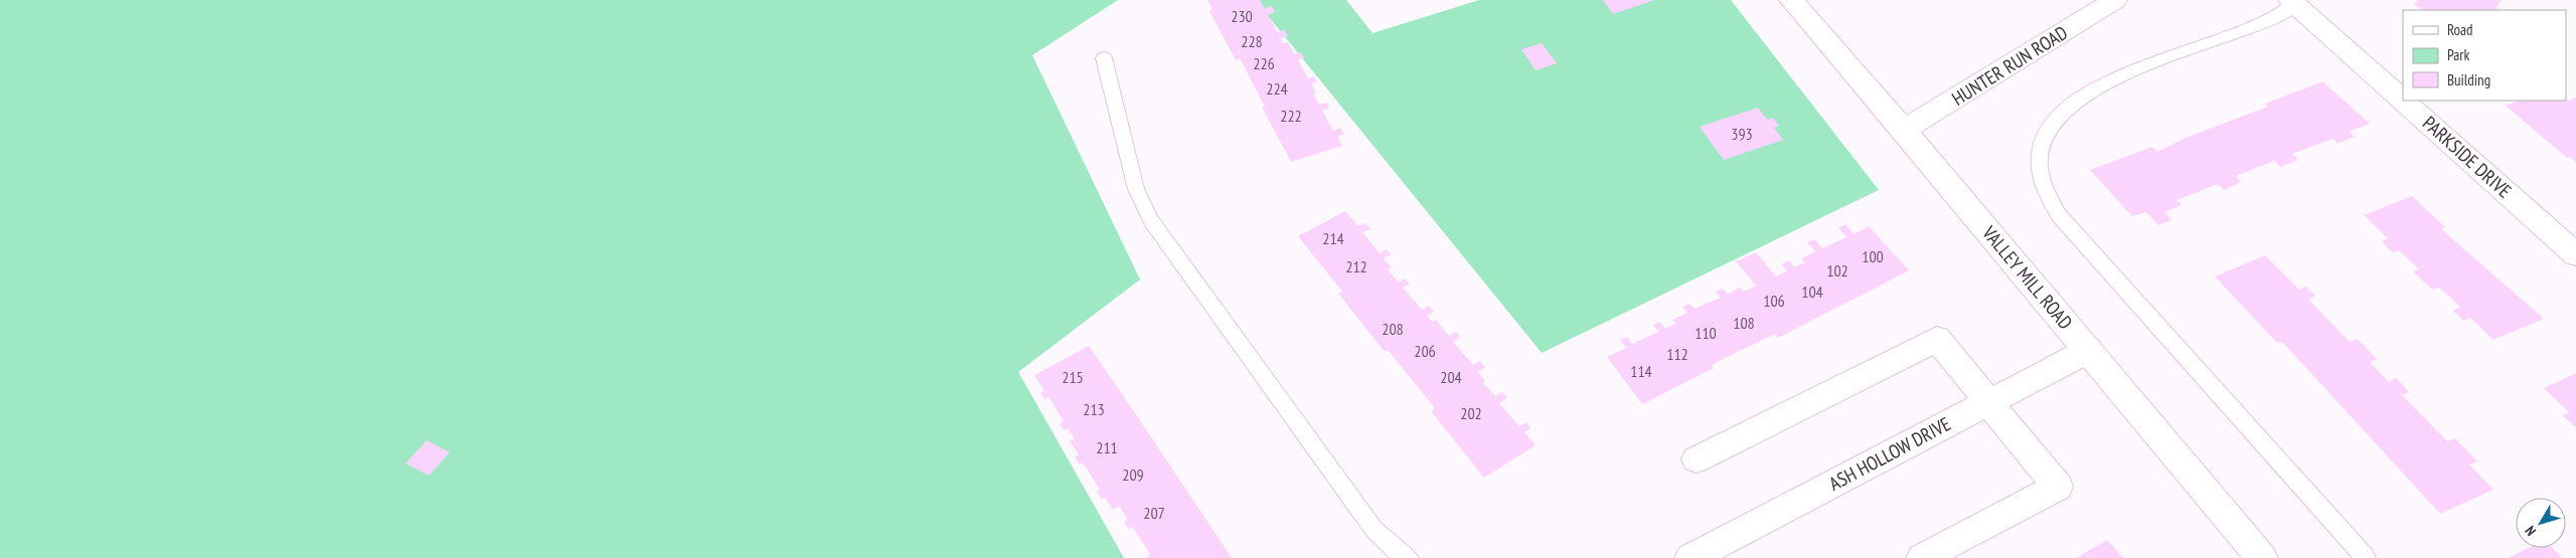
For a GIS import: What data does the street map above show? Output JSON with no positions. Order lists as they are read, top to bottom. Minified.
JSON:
{"streets":{"street":["HUNTER RUN ROAD","PARKSIDE DRIVE","VALLEY MILL ROAD","ASH HOLLOW DRIVE"]},"crossings":[["HUNTER RUN ROAD","VALLEY MILL ROAD"],["VALLEY MILL ROAD","ASH HOLLOW DRIVE"]],"house_numbers":["230","228","226","224","222","393","214","100","212","102","104","106","108","208","110","206","112","114","215","204","213","202","211","209","207"],"legend":["Road","Park","Building"],"north":"bottom left"}
